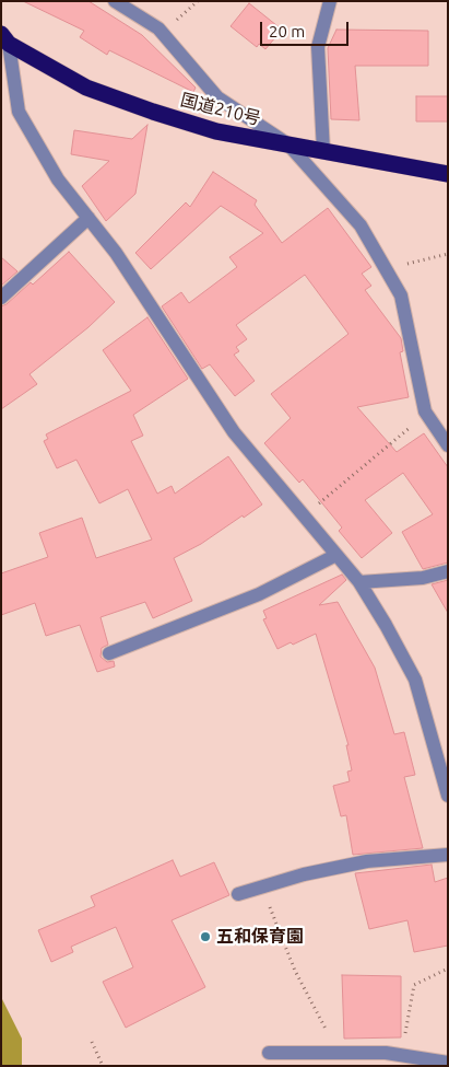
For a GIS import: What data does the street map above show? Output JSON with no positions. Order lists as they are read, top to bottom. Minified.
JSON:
{"streets":{"highway":["国道210号"]},"places":["五和保育園"],"scale_bar":"20 m"}
